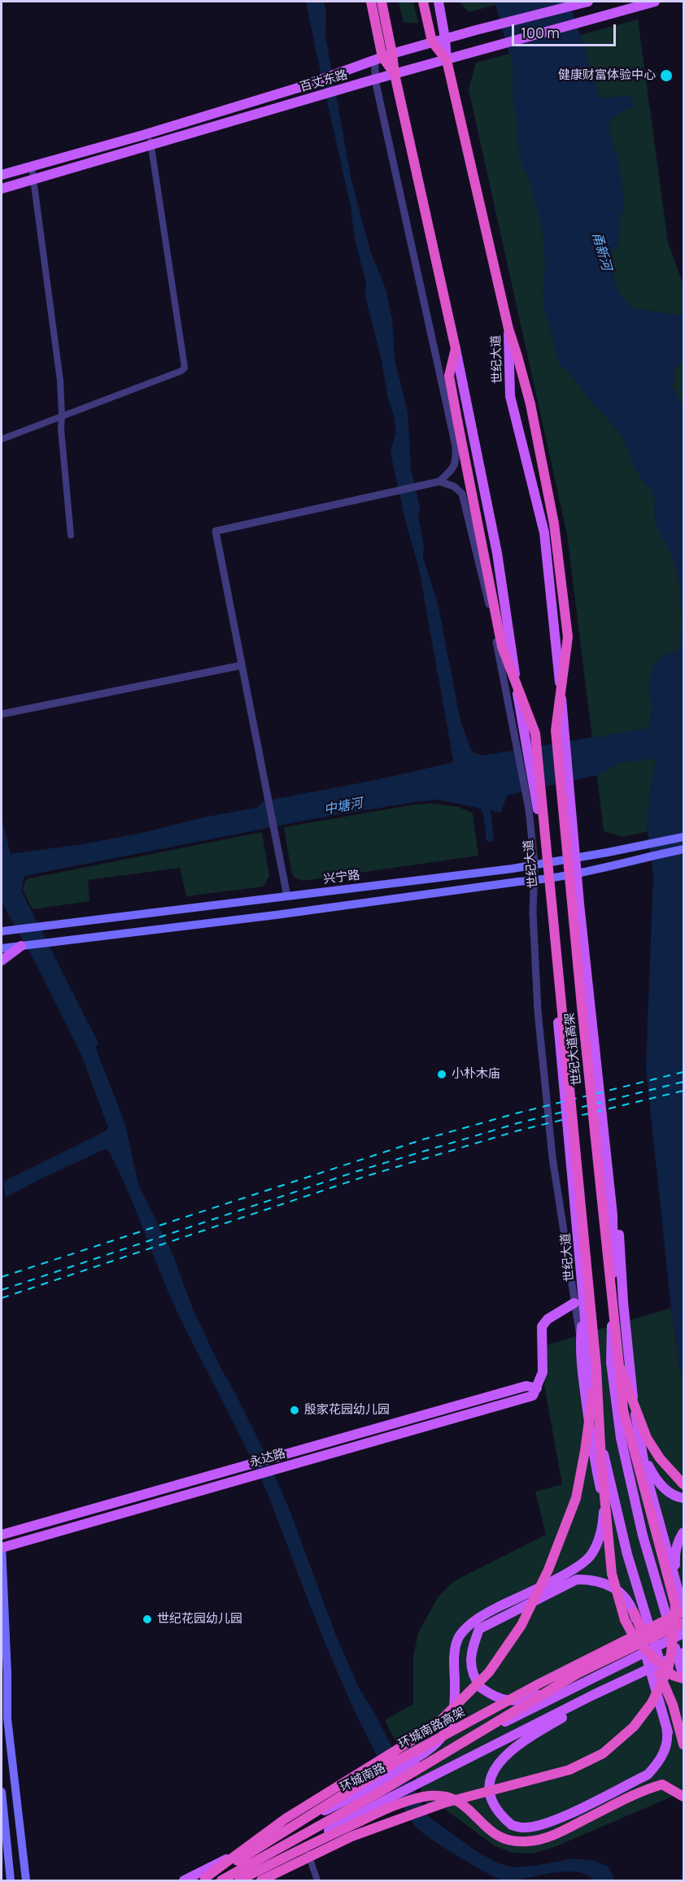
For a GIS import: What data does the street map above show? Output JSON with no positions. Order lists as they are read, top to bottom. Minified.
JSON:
{"streets":{"highway":["世纪大道","世纪大道高架","环城南路高架"],"main road":["百丈东路","兴宁路","永达路","环城南路"]},"crossings":[["百丈东路","世纪大道"],["世纪大道","兴宁路"],["世纪大道","世纪大道高架"],["环城南路高架","环城南路"]],"water":["甬新河","中塘河"],"places":["健康财富体验中心","小朴木庙","殷家花园幼儿园","世纪花园幼儿园"],"scale_bar":"100 m"}
